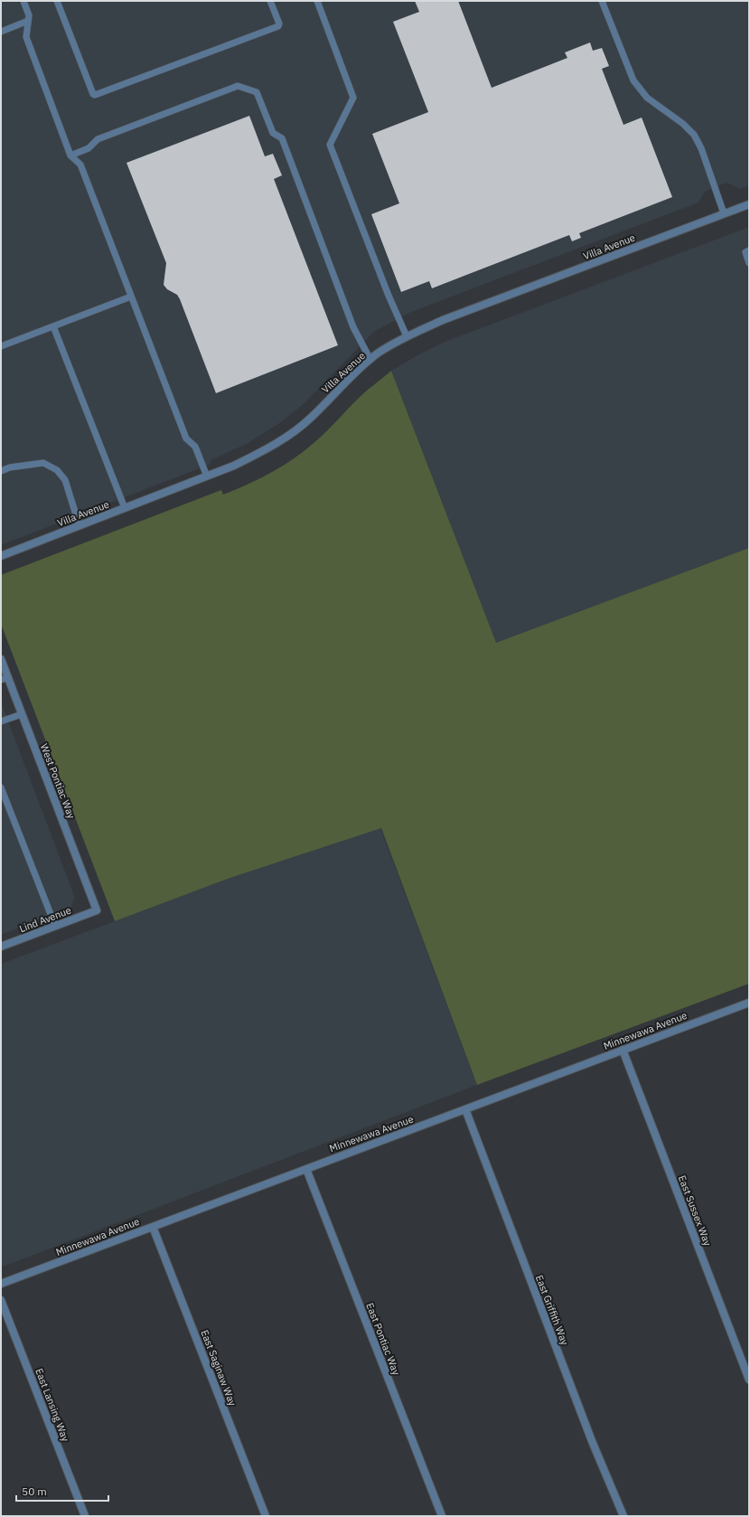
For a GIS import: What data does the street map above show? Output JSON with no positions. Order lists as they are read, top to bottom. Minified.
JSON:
{"streets":{"street":["Villa Avenue","West Pontiac Way","Lind Avenue","Minnewawa Avenue","East Sussex Way","East Griffith Way","East Pontiac Way","East Saginaw Way","East Lansing Way"]},"crossings":[["West Pontiac Way","Lind Avenue"],["Minnewawa Avenue","East Sussex Way"],["Minnewawa Avenue","East Griffith Way"],["Minnewawa Avenue","East Pontiac Way"],["Minnewawa Avenue","East Saginaw Way"]],"scale_bar":"50 m"}
